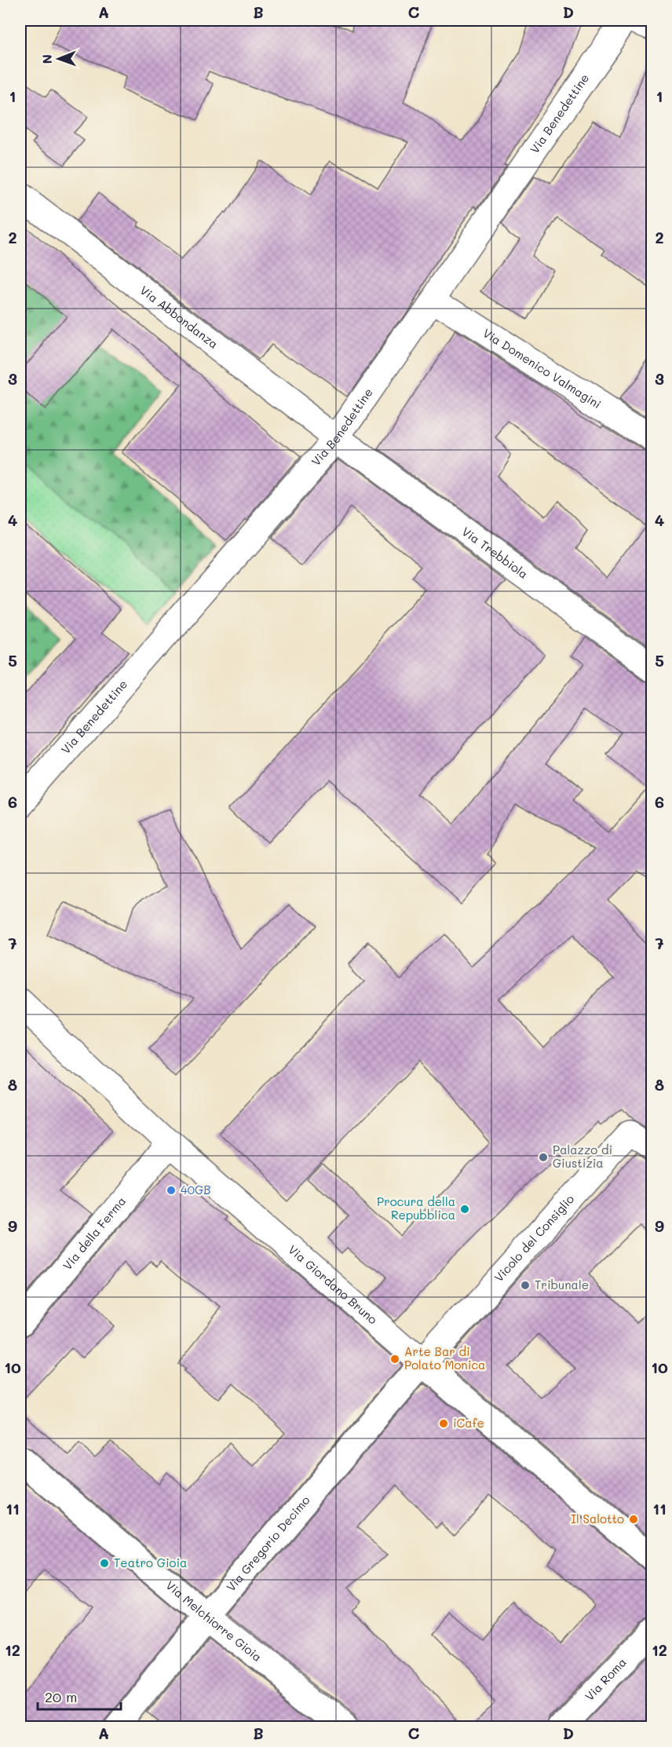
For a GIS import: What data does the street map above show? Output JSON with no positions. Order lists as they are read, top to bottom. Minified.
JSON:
{"streets":{"street":["Via Benedettine","Via Abbondanza","Via Domenico Valmagini","Via Trebbiola","Via della Ferma","Vicolo del Consiglio","Via Giordano Bruno","Via Gregorio Decimo","Via Melchiorre Gioia","Via Roma"]},"crossings":[["Via Benedettine","Via Abbondanza"],["Via Benedettine","Via Domenico Valmagini"],["Via Benedettine","Via Trebbiola"],["Via Abbondanza","Via Trebbiola"],["Via della Ferma","Via Giordano Bruno"],["Vicolo del Consiglio","Via Giordano Bruno"],["Vicolo del Consiglio","Via Gregorio Decimo"],["Via Giordano Bruno","Via Gregorio Decimo"],["Via Gregorio Decimo","Via Melchiorre Gioia"]],"places":["Palazzo di Giustizia","40GB","Procura della Repubblica","Tribunale","Arte Bar di Polato Monica","iCafe","Il Salotto","Teatro Gioia"],"scale_bar":"20 m","north":"left","grid":{"columns":["A","B","C","D"],"rows":["1","2","3","4","5","6","7","8","9","10","11","12"]}}
